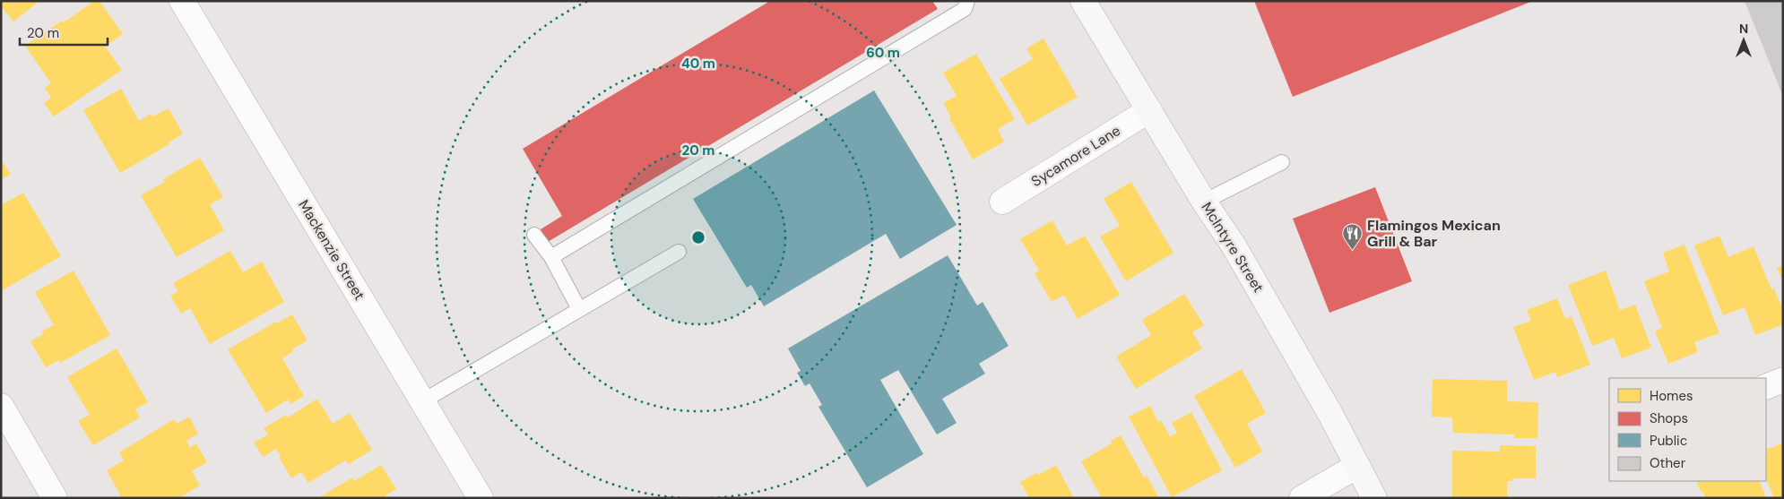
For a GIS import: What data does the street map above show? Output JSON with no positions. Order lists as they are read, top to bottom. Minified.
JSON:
{"streets":{"street":["Sycamore Lane","McIntyre Street","Mackenzie Street"]},"crossings":[["Sycamore Lane","McIntyre Street"]],"places":{"restaurant":["Flamingos Mexican Grill & Bar"]},"legend":["Homes","Shops","Public","Other"],"scale_bar":"20 m","north":"top","rings":["60 m","40 m","20 m"]}
